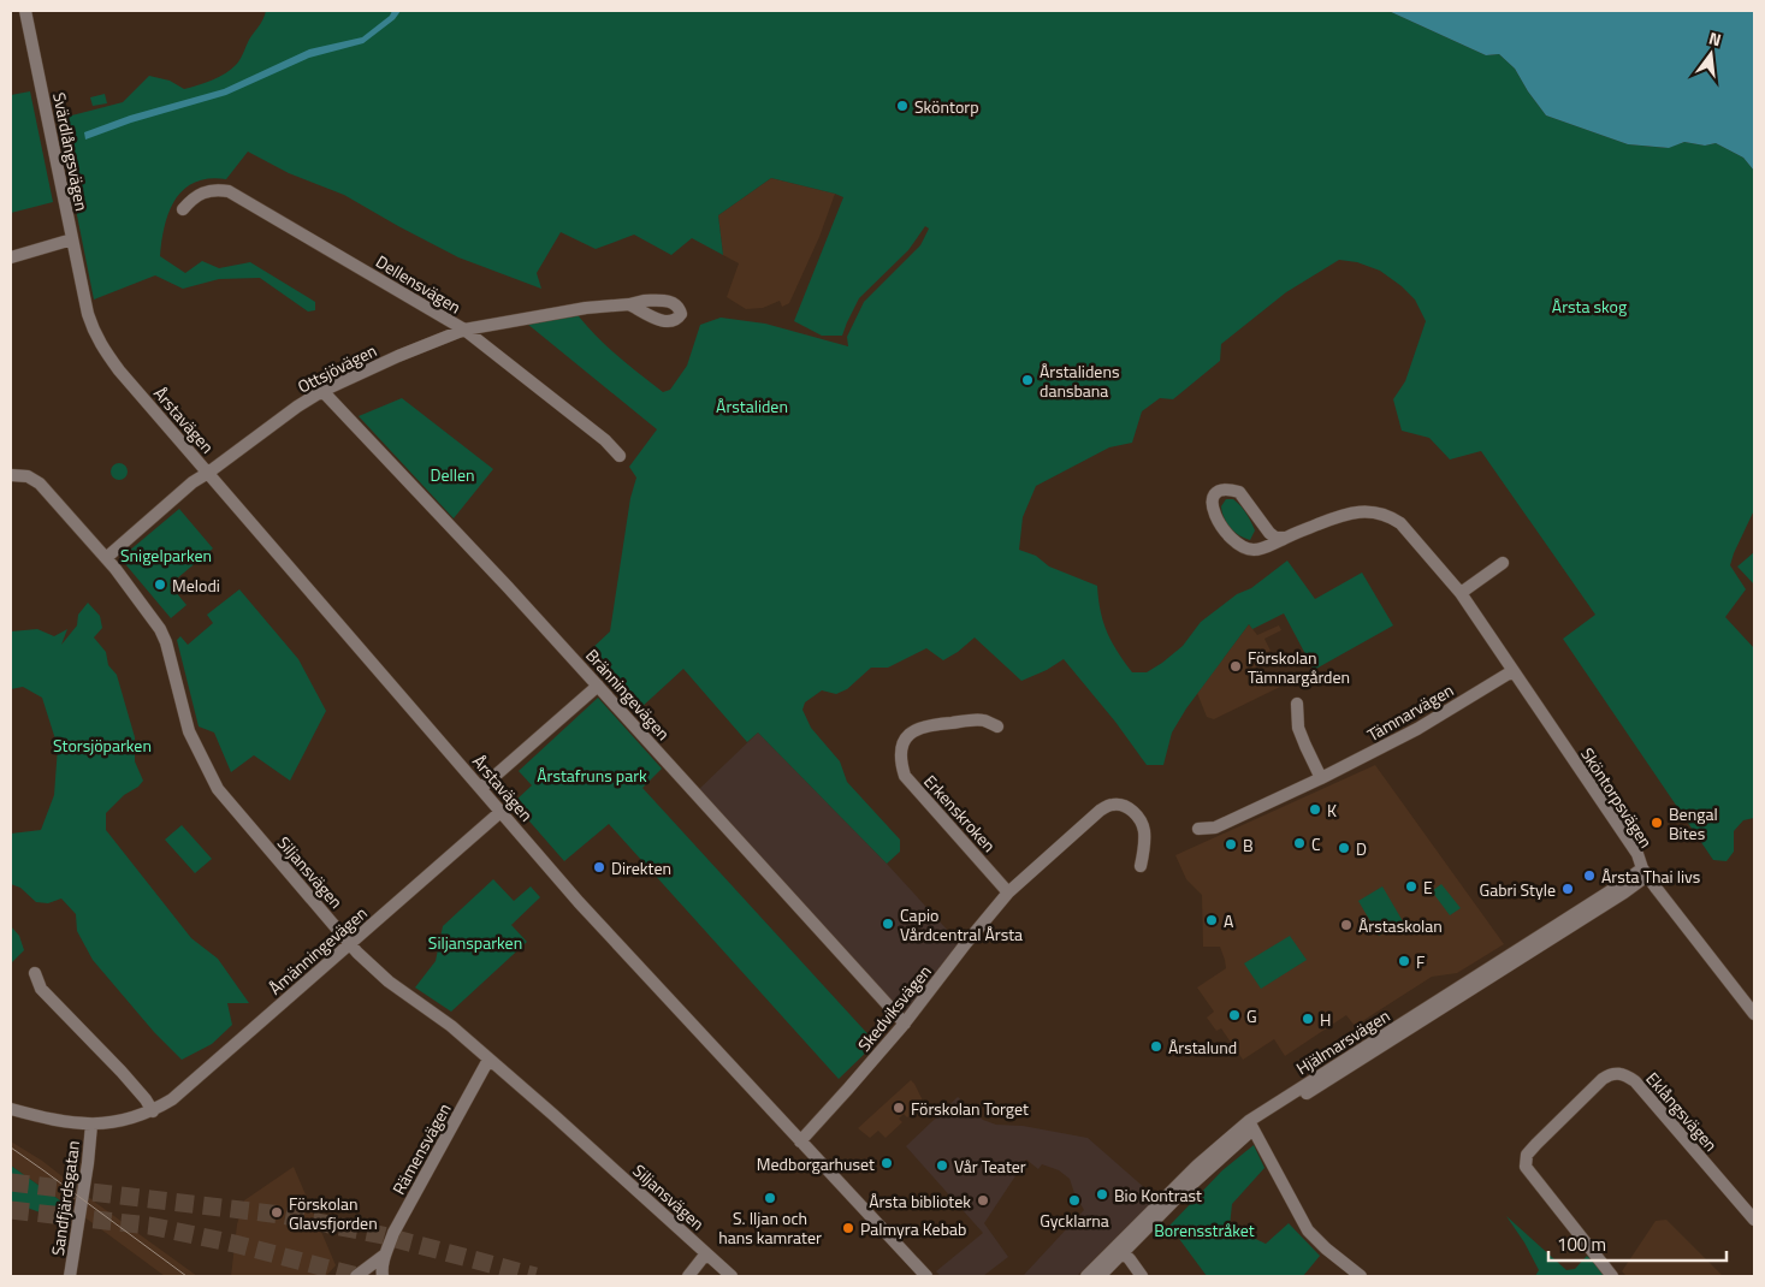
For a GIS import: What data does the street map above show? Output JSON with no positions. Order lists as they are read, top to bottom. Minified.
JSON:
{"streets":{"street":["Svärdlångsvägen","Dellensvägen","Ottsjövägen","Årstavägen","Bränningevägen","Tämnarvägen","Sköntorpsvägen","Erkenskroken","Siljansvägen","Åmänningevägen","Skedviksvägen","Hjälmarsvägen","Eklångsvägen","Rämensvägen","Sandfjärdsgatan"]},"crossings":[["Svärdlångsvägen","Årstavägen"],["Dellensvägen","Ottsjövägen"],["Ottsjövägen","Årstavägen"],["Ottsjövägen","Bränningevägen"],["Ottsjövägen","Siljansvägen"],["Årstavägen","Åmänningevägen"],["Årstavägen","Skedviksvägen"],["Bränningevägen","Skedviksvägen"],["Tämnarvägen","Sköntorpsvägen"],["Sköntorpsvägen","Hjälmarsvägen"],["Erkenskroken","Skedviksvägen"],["Siljansvägen","Åmänningevägen"],["Siljansvägen","Rämensvägen"],["Åmänningevägen","Sandfjärdsgatan"]],"parks":["Årsta skog","Årstaliden","Dellen","Snigelparken","Storsjöparken","Årstafruns park","Siljansparken","Borensstråket"],"places":["Sköntorp","Årstalidens dansbana","Melodi","Förskolan Tämnargården","K","Bengal Bites","C","B","D","Direkten","Årsta Thai livs","E","Gabri Style","A","Capio Vårdcentral Årsta","Årstaskolan","F","G","H","Årstalund","Förskolan Torget","Medborgarhuset","Vår Teater","Bio Kontrast","S. Iljan och hans kamrater","Årsta bibliotek","Gycklarna","Förskolan Glavsfjorden","Palmyra Kebab"],"scale_bar":"100 m","north":"top"}
